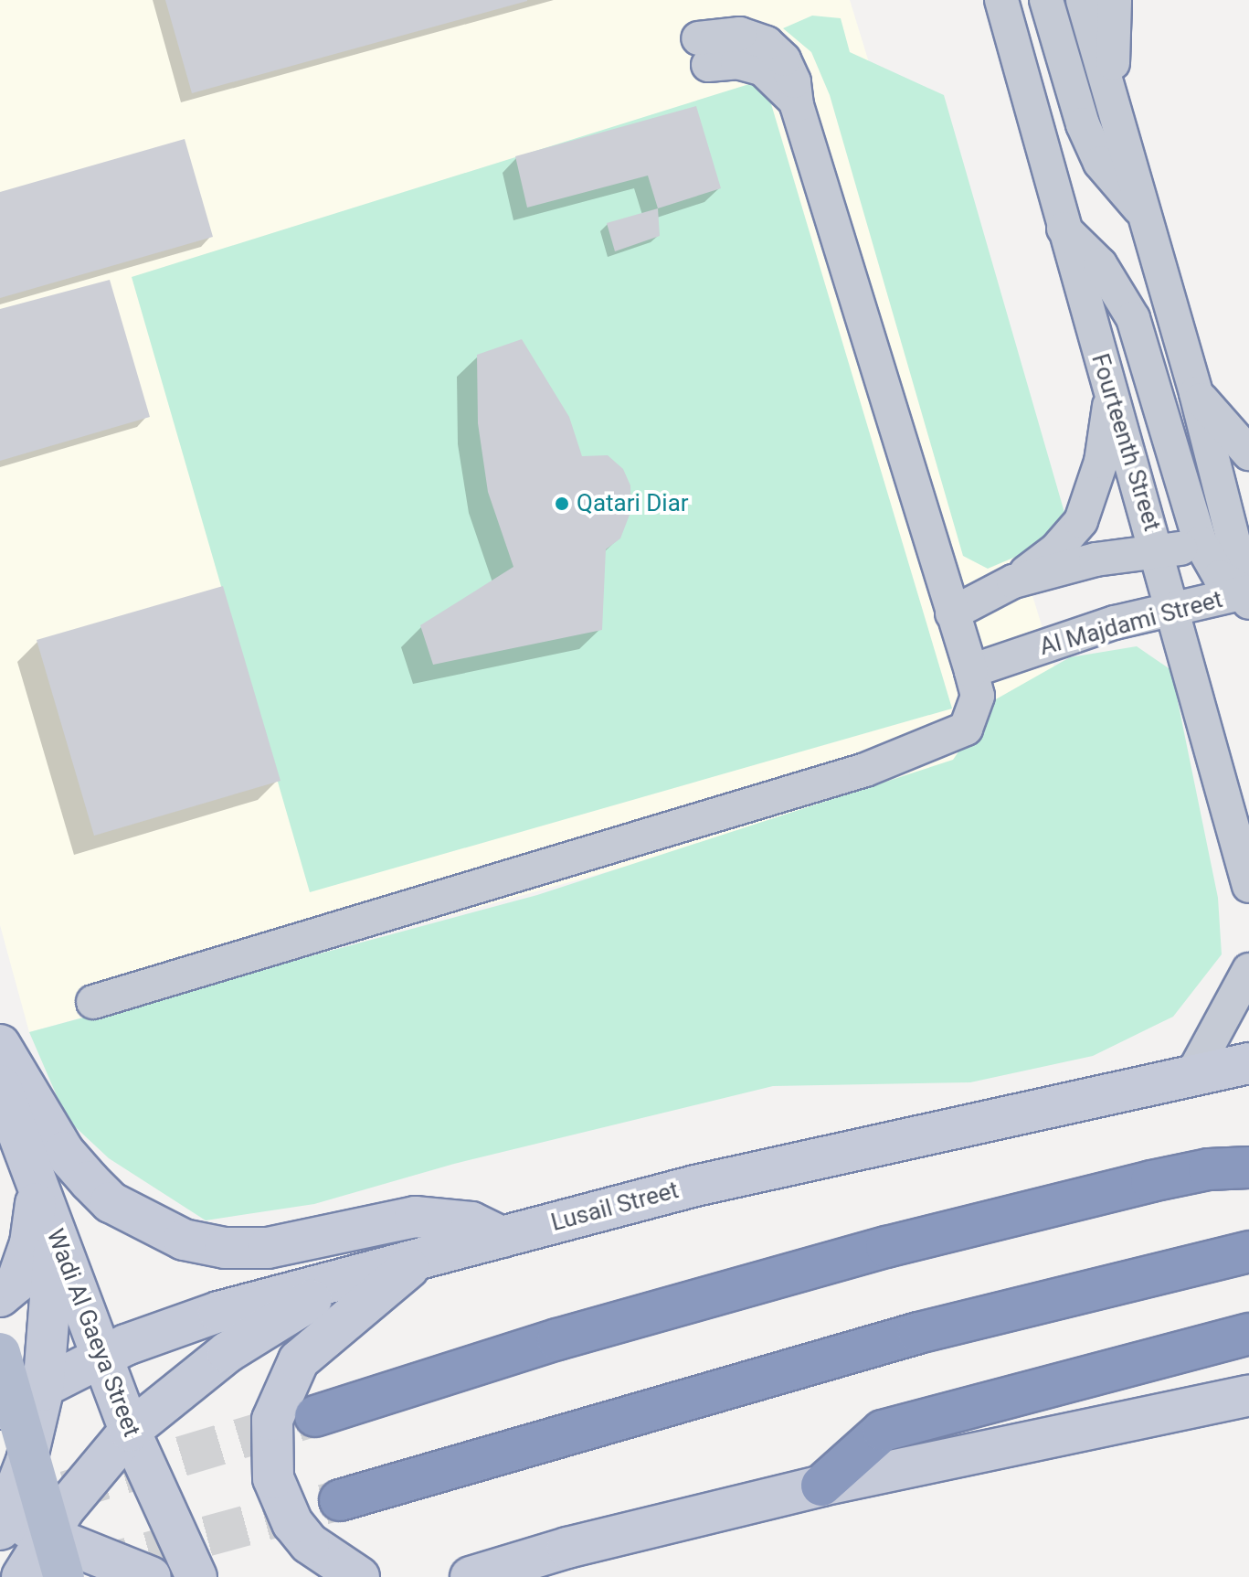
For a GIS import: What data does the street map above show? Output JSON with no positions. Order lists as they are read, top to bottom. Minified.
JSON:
{"streets":{"street":["Fourteenth Street","Al Majdami Street","Lusail Street","Wadi Al Gaeya Street"]},"crossings":[["Fourteenth Street","Al Majdami Street"],["Lusail Street","Wadi Al Gaeya Street"]],"places":["Qatari Diar"]}
